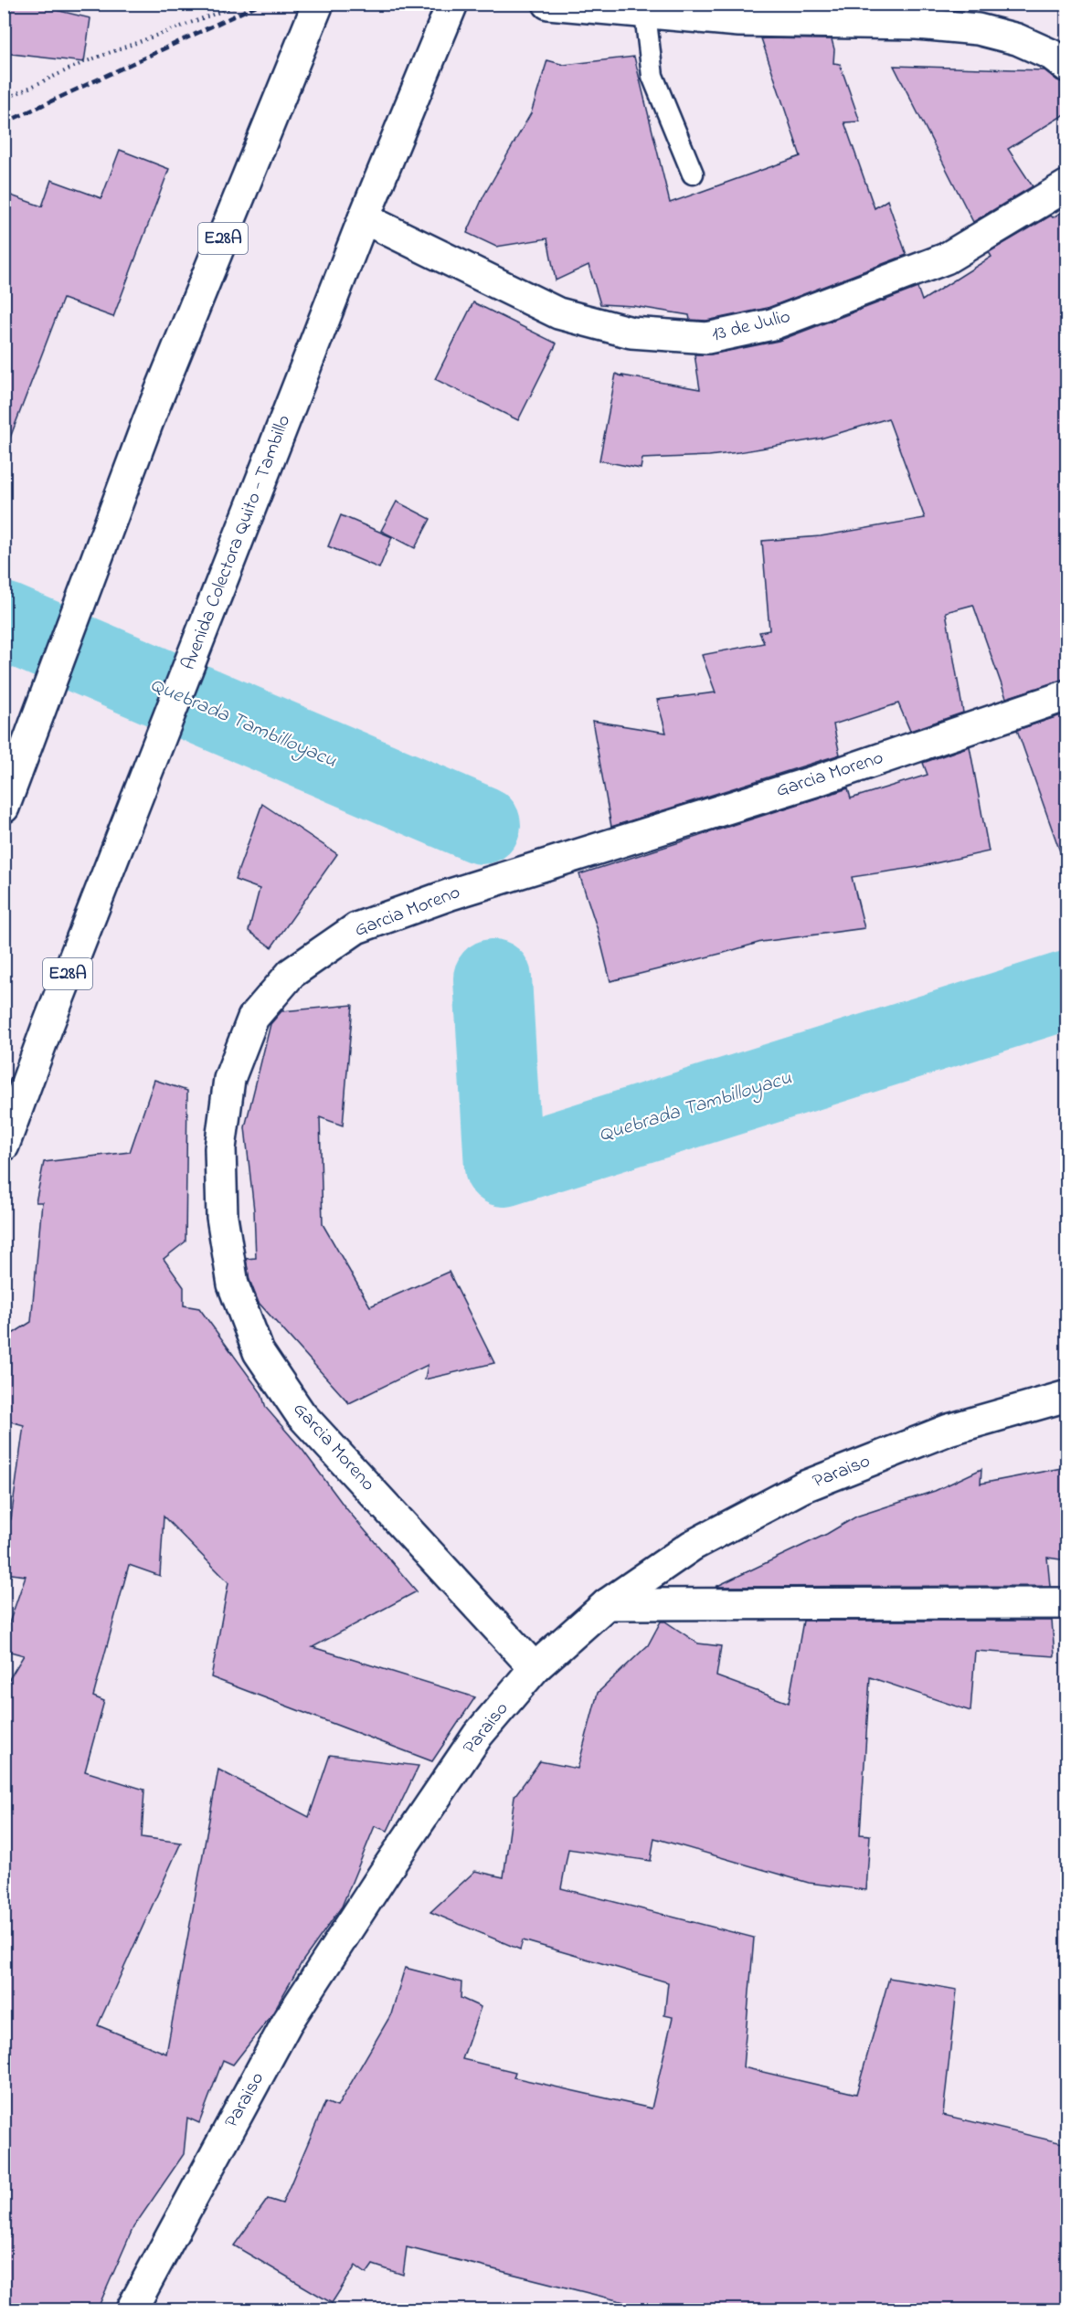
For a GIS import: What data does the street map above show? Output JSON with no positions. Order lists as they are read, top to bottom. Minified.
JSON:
{"streets":{"main road":["E28A","13 de Julio","Avenida Colectora Quito - Tambillo","Garcia Moreno","Paraiso"]},"crossings":[["13 de Julio","Avenida Colectora Quito - Tambillo"],["Garcia Moreno","Paraiso"]],"water":["Quebrada Tambilloyacu"]}
